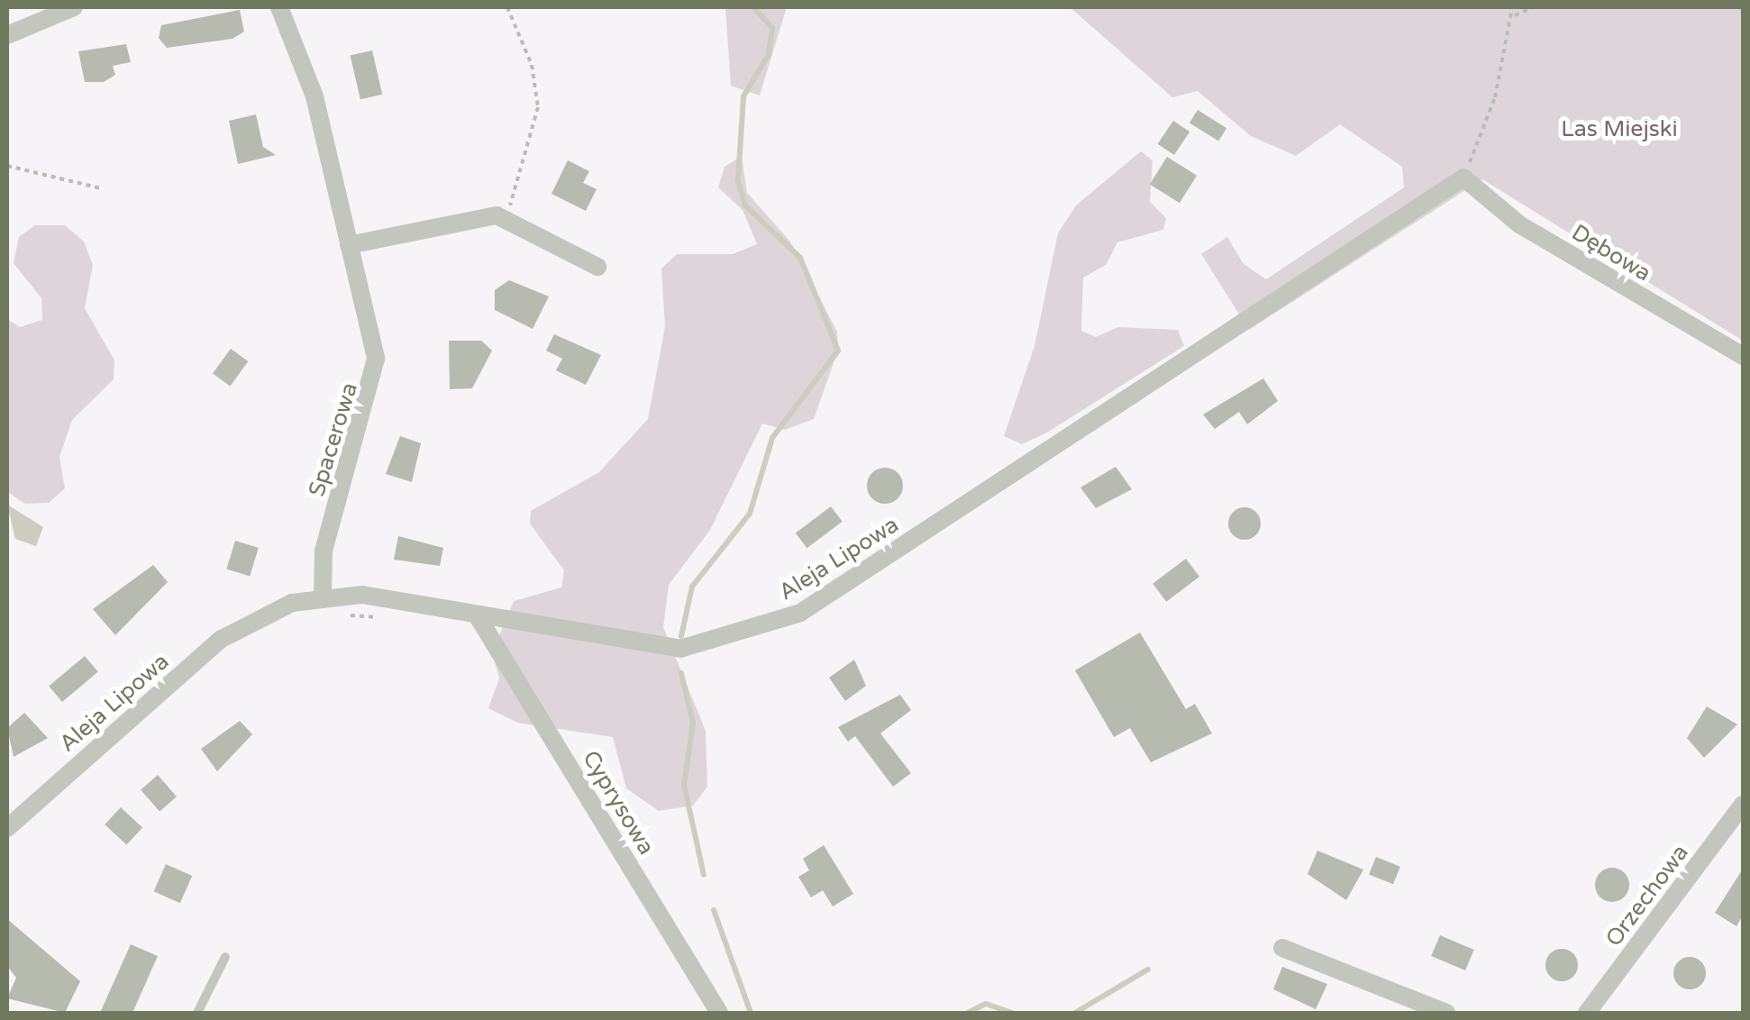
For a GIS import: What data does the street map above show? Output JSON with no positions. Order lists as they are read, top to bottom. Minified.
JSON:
{"streets":{"street":["Dębowa","Spacerowa","Aleja Lipowa","Cyprysowa","Orzechowa"]},"crossings":[["Dębowa","Aleja Lipowa"],["Spacerowa","Aleja Lipowa"],["Aleja Lipowa","Cyprysowa"]],"parks":["Las Miejski"]}
